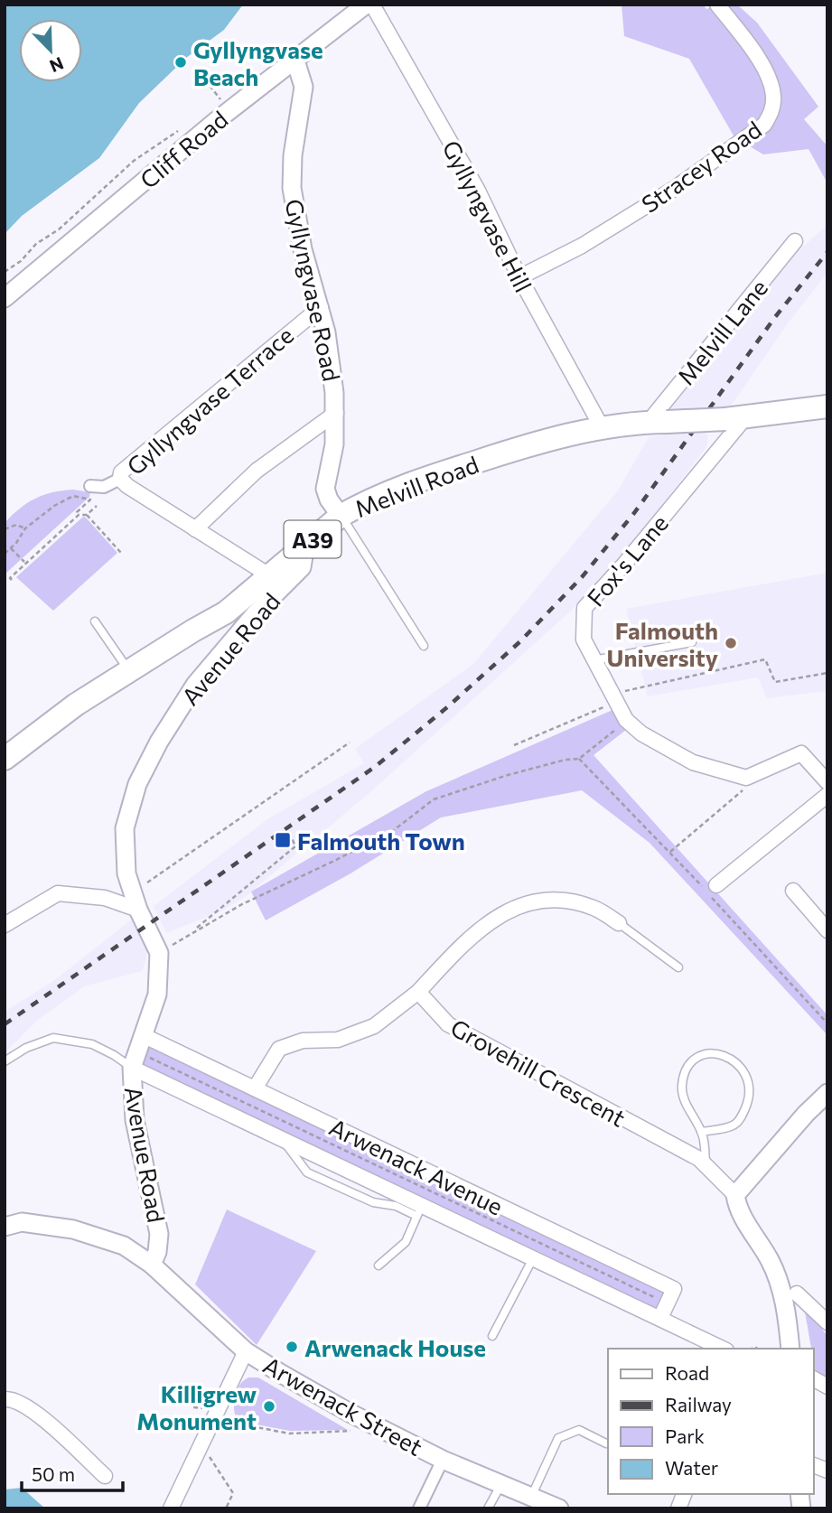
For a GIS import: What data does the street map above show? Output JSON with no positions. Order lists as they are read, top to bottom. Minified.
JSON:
{"streets":{"main road":["Melvill Road","A39"],"street":["Cliff Road","Stracey Road","Gyllyngvase Hill","Gyllyngvase Road","Melvill Lane","Gyllyngvase Terrace","Fox's Lane","Avenue Road","Grovehill Crescent","Arwenack Avenue","Arwenack Street"]},"crossings":[["Cliff Road","Gyllyngvase Road"],["Stracey Road","Gyllyngvase Hill"],["Gyllyngvase Hill","Melvill Road"],["Gyllyngvase Road","Gyllyngvase Terrace"],["Gyllyngvase Road","Melvill Road"],["Melvill Lane","Melvill Road"],["Gyllyngvase Terrace","Melvill Road"],["Melvill Road","Fox's Lane"],["Melvill Road","Avenue Road"],["Avenue Road","Arwenack Avenue"],["Avenue Road","Arwenack Street"]],"places":{"other":["Gyllyngvase Beach","Falmouth University","Arwenack House","Killigrew Monument"],"transit":["Falmouth Town"]},"legend":["Road","Railway","Park","Water"],"scale_bar":"50 m","north":"bottom right"}
